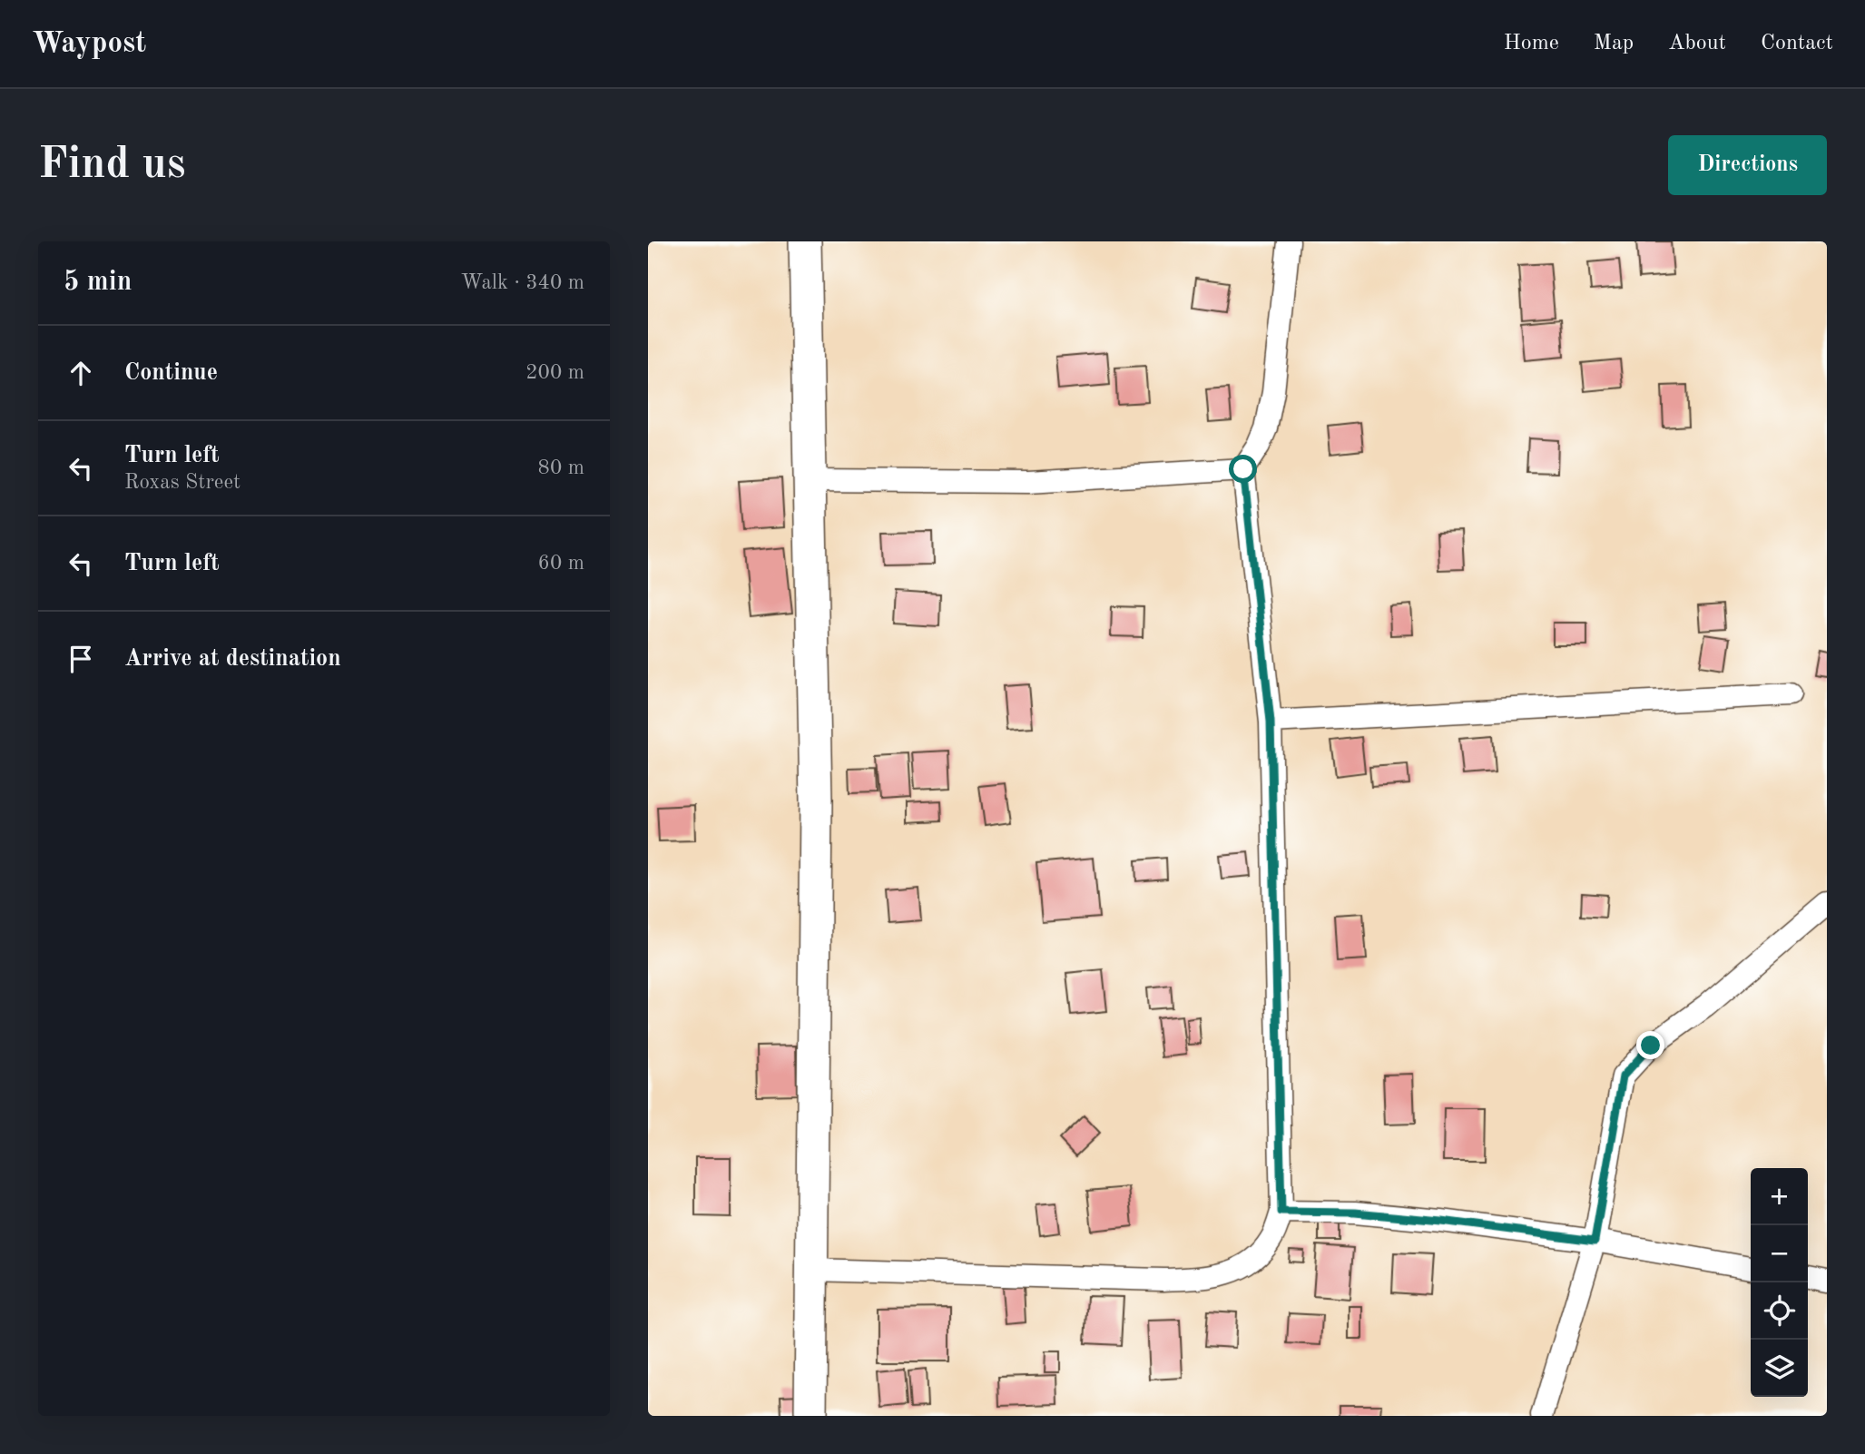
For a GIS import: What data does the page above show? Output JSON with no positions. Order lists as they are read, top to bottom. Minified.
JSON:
{"page":{"header":"Waypost","nav":["Home","Map","About","Contact"],"buttons":"Directions","title":"Find us","heading":["5 min","Walk · 340 m"],"list":[["Continue","200 m"],["Turn left","Roxas Street","80 m"],["Turn left","60 m"],"Arrive at destination"],"map_buttons":["+","−"]}}
